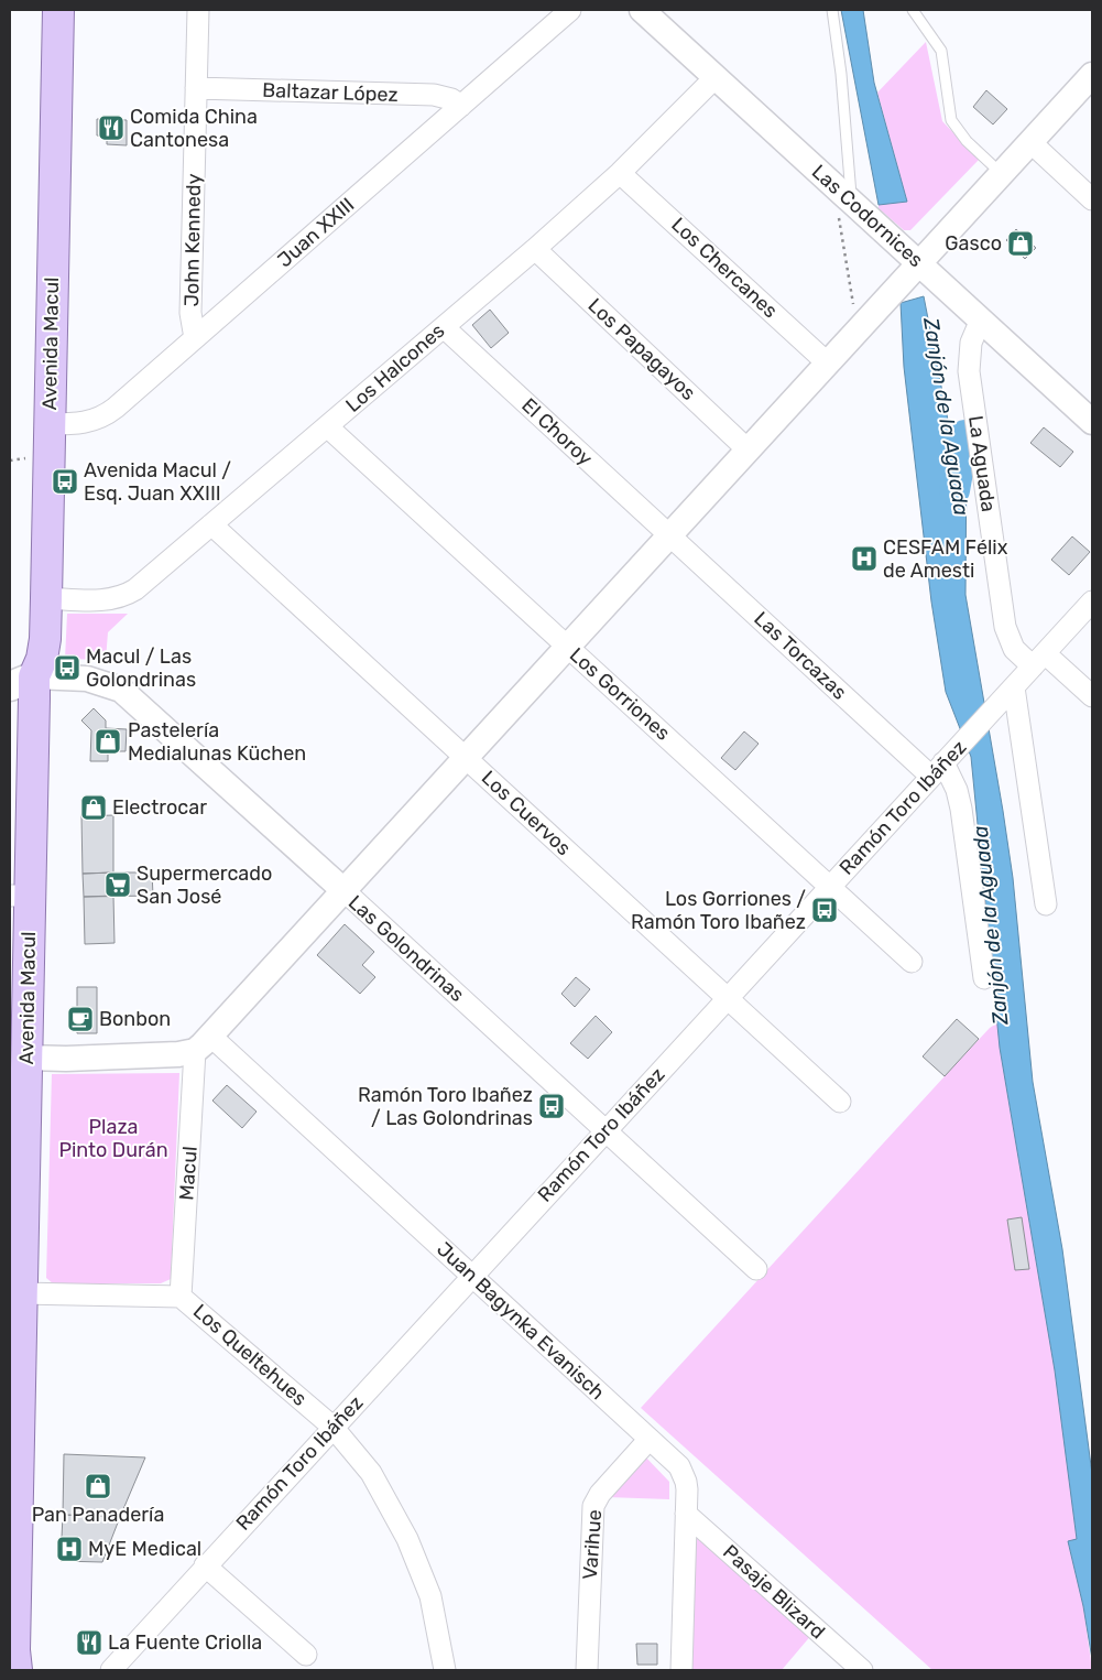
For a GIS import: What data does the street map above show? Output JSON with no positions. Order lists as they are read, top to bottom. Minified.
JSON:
{"streets":{"main road":["Avenida Macul"],"street":["Baltazar López","Las Codornices","Juan XXIII","John Kennedy","Los Chercanes","Los Papagayos","Los Halcones","El Choroy","La Aguada","Las Torcazas","Los Gorriones","Ramón Toro Ibáñez","Los Cuervos","Las Golondrinas","Macul","Juan Bagynka Evanisch","Los Queltehues","Varihue","Pasaje Blizard"]},"crossings":[["Baltazar López","Juan XXIII"],["Baltazar López","John Kennedy"],["Las Codornices","Los Halcones"],["Las Codornices","La Aguada"],["Juan XXIII","John Kennedy"],["Juan XXIII","Avenida Macul"],["Los Chercanes","Los Halcones"],["Avenida Macul","Los Halcones"],["Avenida Macul","Las Golondrinas"],["Avenida Macul","Los Queltehues"],["Los Papagayos","Los Halcones"],["Los Halcones","El Choroy"],["Los Halcones","Los Gorriones"],["Los Halcones","Los Cuervos"],["El Choroy","Las Torcazas"],["La Aguada","Ramón Toro Ibáñez"],["Las Torcazas","Ramón Toro Ibáñez"],["Los Gorriones","Ramón Toro Ibáñez"],["Ramón Toro Ibáñez","Los Cuervos"],["Ramón Toro Ibáñez","Las Golondrinas"],["Ramón Toro Ibáñez","Juan Bagynka Evanisch"],["Ramón Toro Ibáñez","Los Queltehues"],["Macul","Juan Bagynka Evanisch"],["Macul","Los Queltehues"],["Juan Bagynka Evanisch","Varihue"],["Juan Bagynka Evanisch","Pasaje Blizard"]],"water":["Zanjón de la Aguada"],"parks":["Plaza Pinto Durán"],"places":{"restaurant":["Comida China Cantonesa","La Fuente Criolla"],"shop":["Gasco","Pastelería Medialunas Küchen","Electrocar","Pan Panadería"],"bus stop":["Avenida Macul / Esq. Juan XXIII","Macul / Las Golondrinas","Los Gorriones / Ramón Toro Ibañez","Ramón Toro Ibañez / Las Golondrinas"],"hospital":["CESFAM Félix de Amesti","MyE Medical"],"supermarket":["Supermercado San José"],"cafe":["Bonbon"]}}
